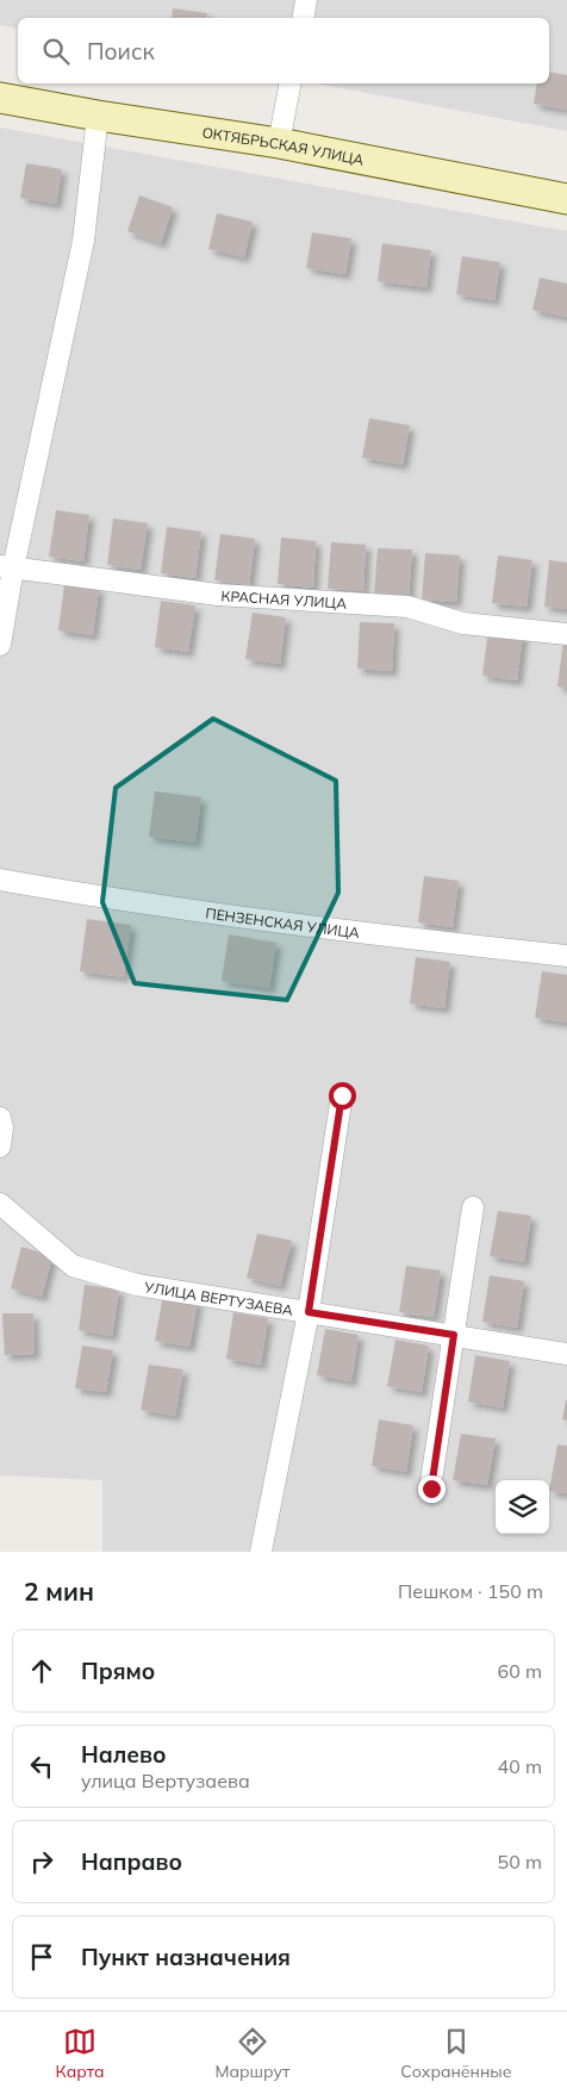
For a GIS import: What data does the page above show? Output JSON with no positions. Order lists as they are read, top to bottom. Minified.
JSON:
{"streets":{"main road":["ОКТЯБРЬСКАЯ УЛИЦА"],"street":["КРАСНАЯ УЛИЦА","ПЕНЗЕНСКАЯ УЛИЦА","УЛИЦА ВЕРТУЗАЕВА"]},"page":{"search":"Поиск","heading":["2 мин","Пешком · 150 m"],"list":[["Прямо","60 m"],["Налево","улица Вертузаева","40 m"],["Направо","50 m"],"Пункт назначения"],"nav":["Карта","Маршрут","Сохранённые"]}}
